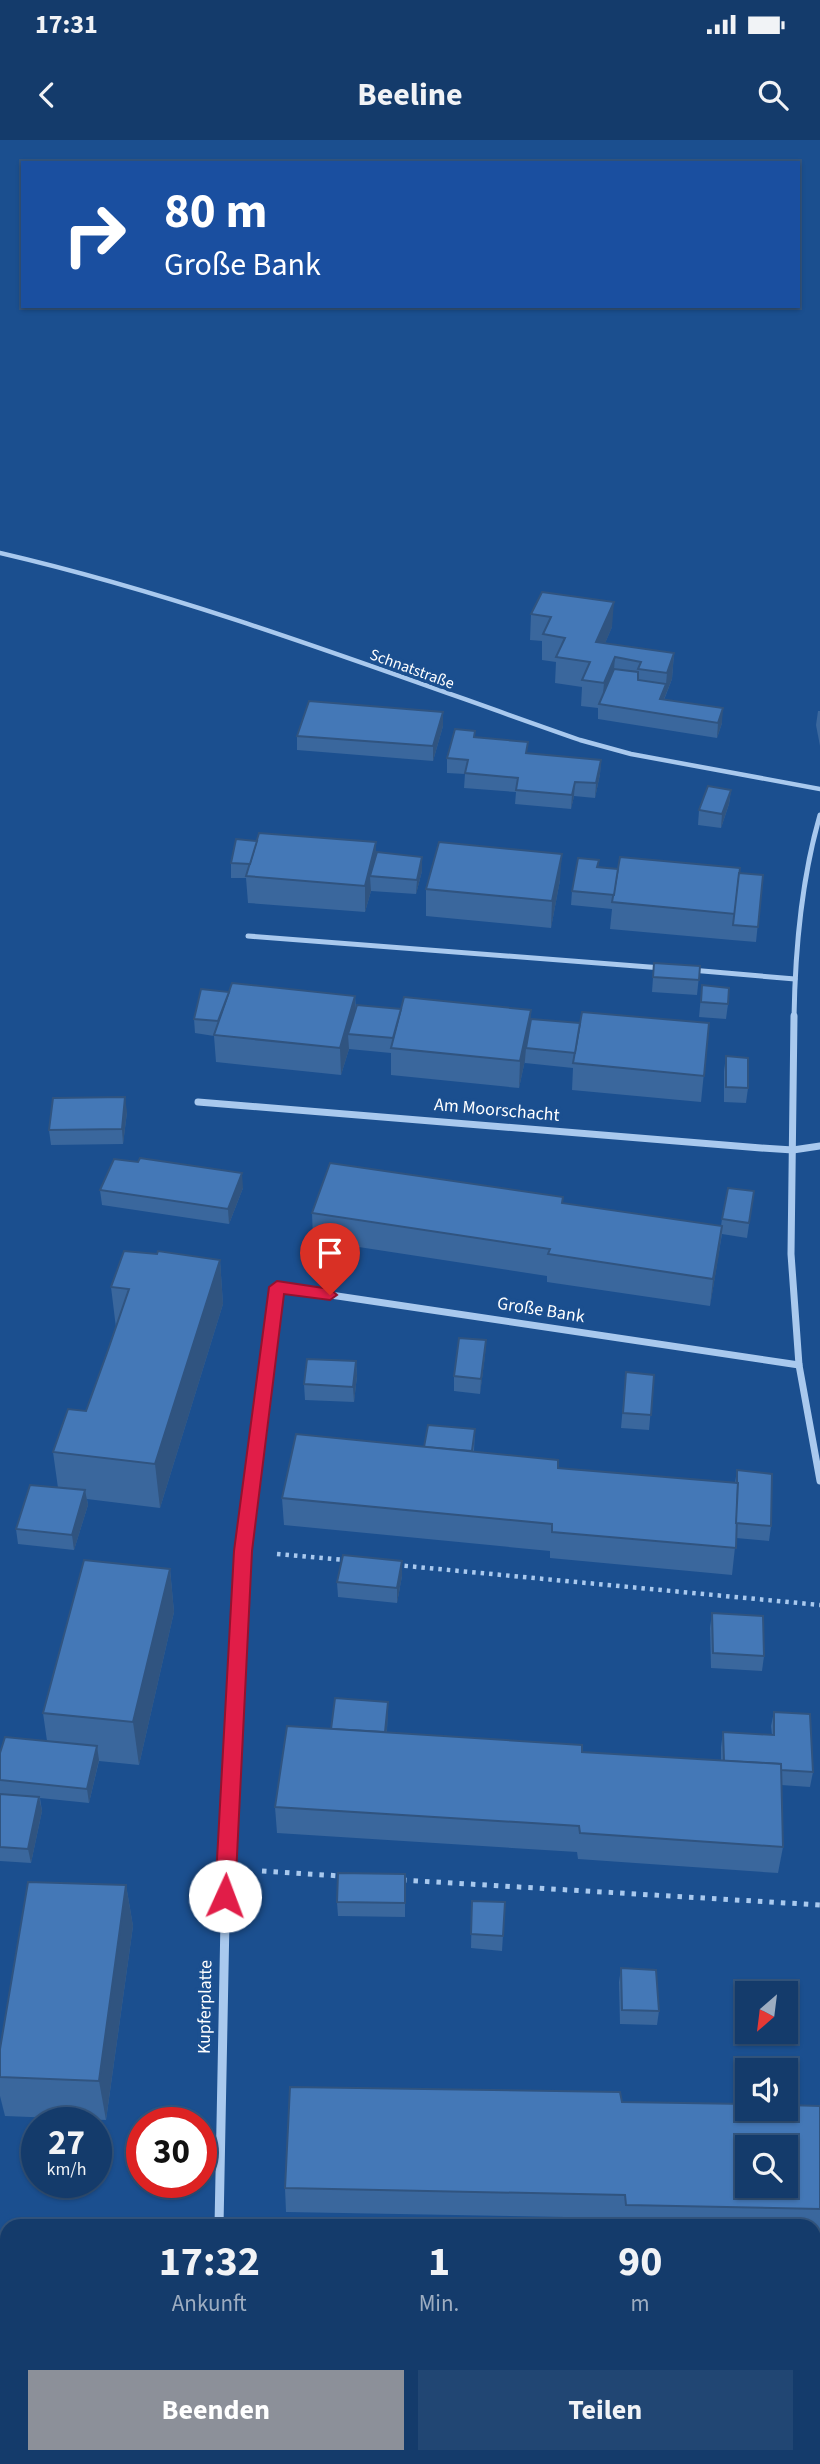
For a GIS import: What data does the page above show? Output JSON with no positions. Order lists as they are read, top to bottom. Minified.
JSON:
{"streets":{"street":["Am Moorschacht","Große Bank","Kupferplatte"],"lane":["Schnatstraße"]},"crossings":[["Große Bank","Kupferplatte"]],"north":"bottom left","page":{"status":"17:31","header":"Beeline","turn":["80 m","Große Bank"],"speed":"27 km/h","limit":"30","eta":["17:32","Ankunft","1","Min.","90","m"],"buttons":["Beenden","Teilen"]}}
